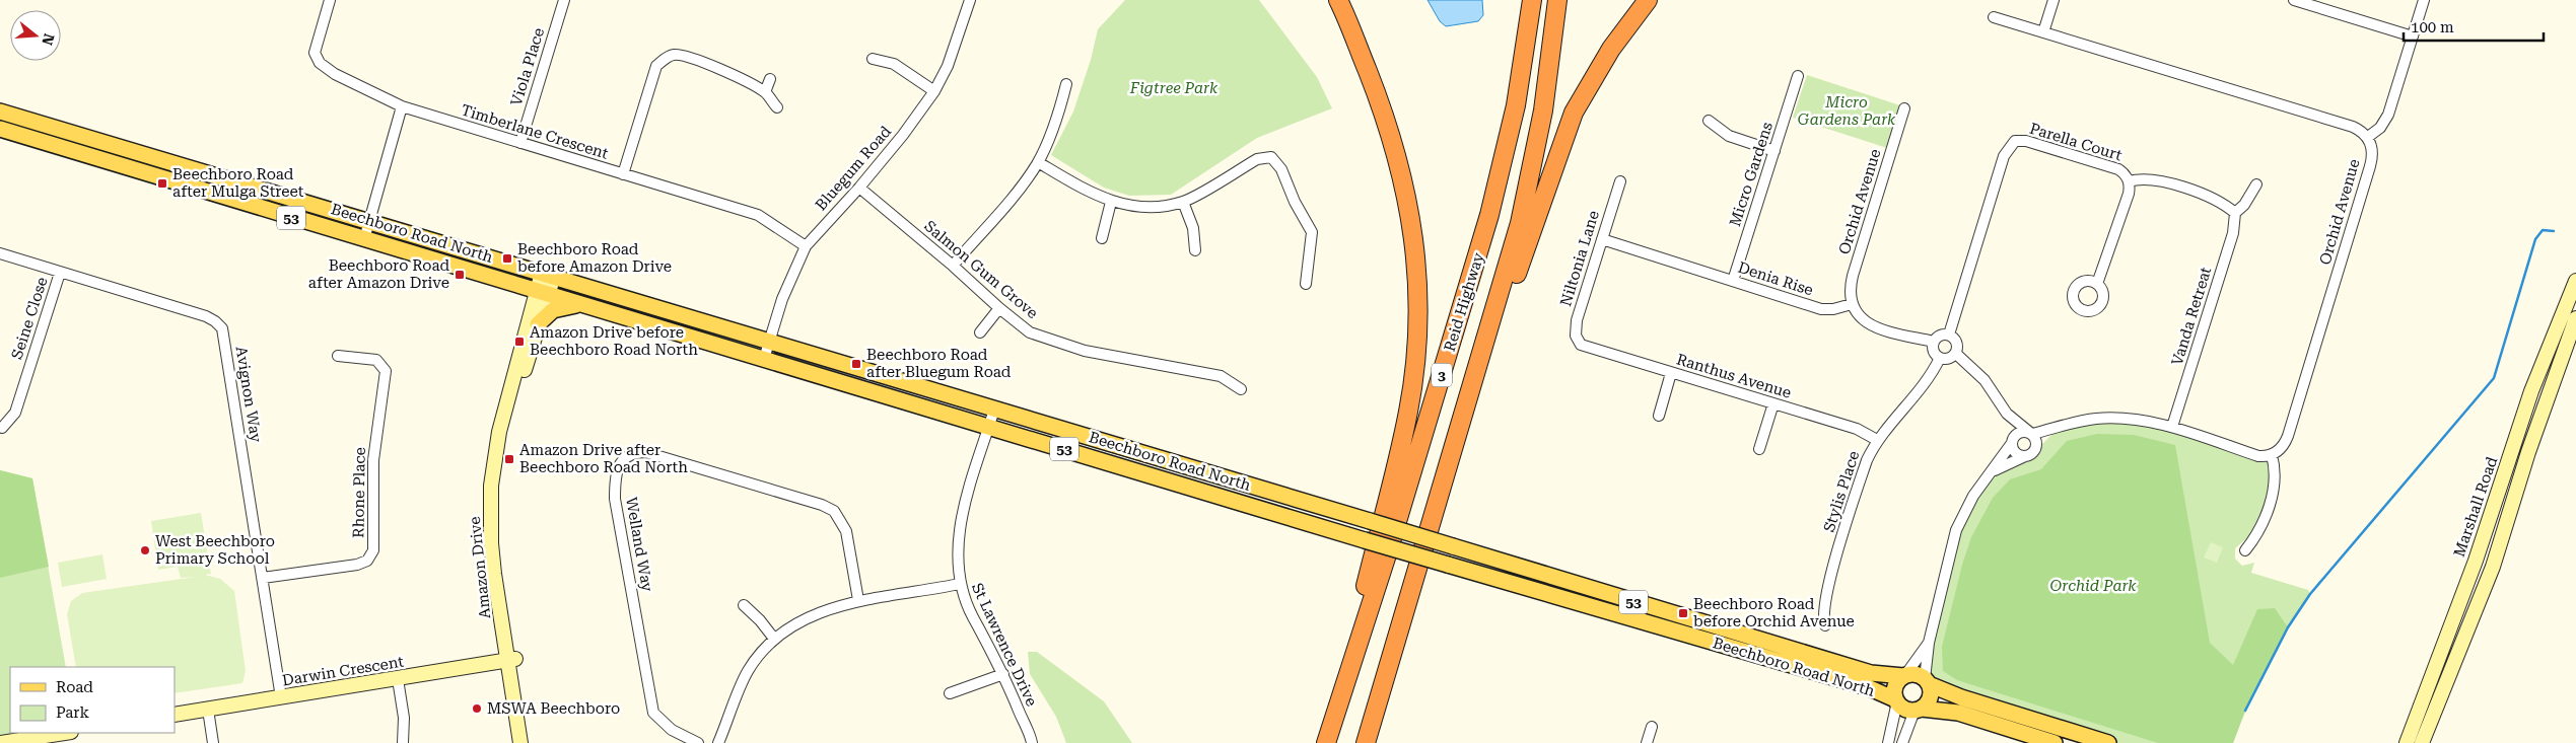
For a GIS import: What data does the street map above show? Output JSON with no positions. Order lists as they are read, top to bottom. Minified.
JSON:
{"streets":{"highway":["Reid Highway","3"],"main road":["53","Beechboro Road North"],"street":["Viola Place","Timberlane Crescent","Parella Court","Bluegum Road","Micro Gardens","Orchid Avenue","Niltonia Lane","Salmon Gum Grove","Denia Rise","Vanda Retreat","Seine Close","Ranthus Avenue","Avignon Way","Stylis Place","Rhone Place","Marshall Road","Welland Way","Amazon Drive","St Lawrence Drive","Darwin Crescent"]},"crossings":[["Viola Place","Timberlane Crescent"],["Timberlane Crescent","Bluegum Road"],["Parella Court","Stylis Place"],["Bluegum Road","Beechboro Road North"],["Bluegum Road","Salmon Gum Grove"],["Micro Gardens","Denia Rise"],["Orchid Avenue","Denia Rise"],["53","Beechboro Road North"],["Beechboro Road North","Amazon Drive"],["Beechboro Road North","St Lawrence Drive"],["Niltonia Lane","Denia Rise"],["Niltonia Lane","Ranthus Avenue"],["Seine Close","Avignon Way"],["Ranthus Avenue","Stylis Place"],["Avignon Way","Rhone Place"],["Avignon Way","Darwin Crescent"],["Amazon Drive","Darwin Crescent"]],"parks":["Figtree Park","Micro Gardens Park","Orchid Park"],"places":{"transit":["Beechboro Road after Mulga Street","Beechboro Road before Amazon Drive","Beechboro Road after Amazon Drive","Amazon Drive before Beechboro Road North","Beechboro Road after Bluegum Road","Amazon Drive after Beechboro Road North","Beechboro Road before Orchid Avenue"],"other":["West Beechboro Primary School","MSWA Beechboro"]},"legend":["Road","Park"],"scale_bar":"100 m","north":"right"}
